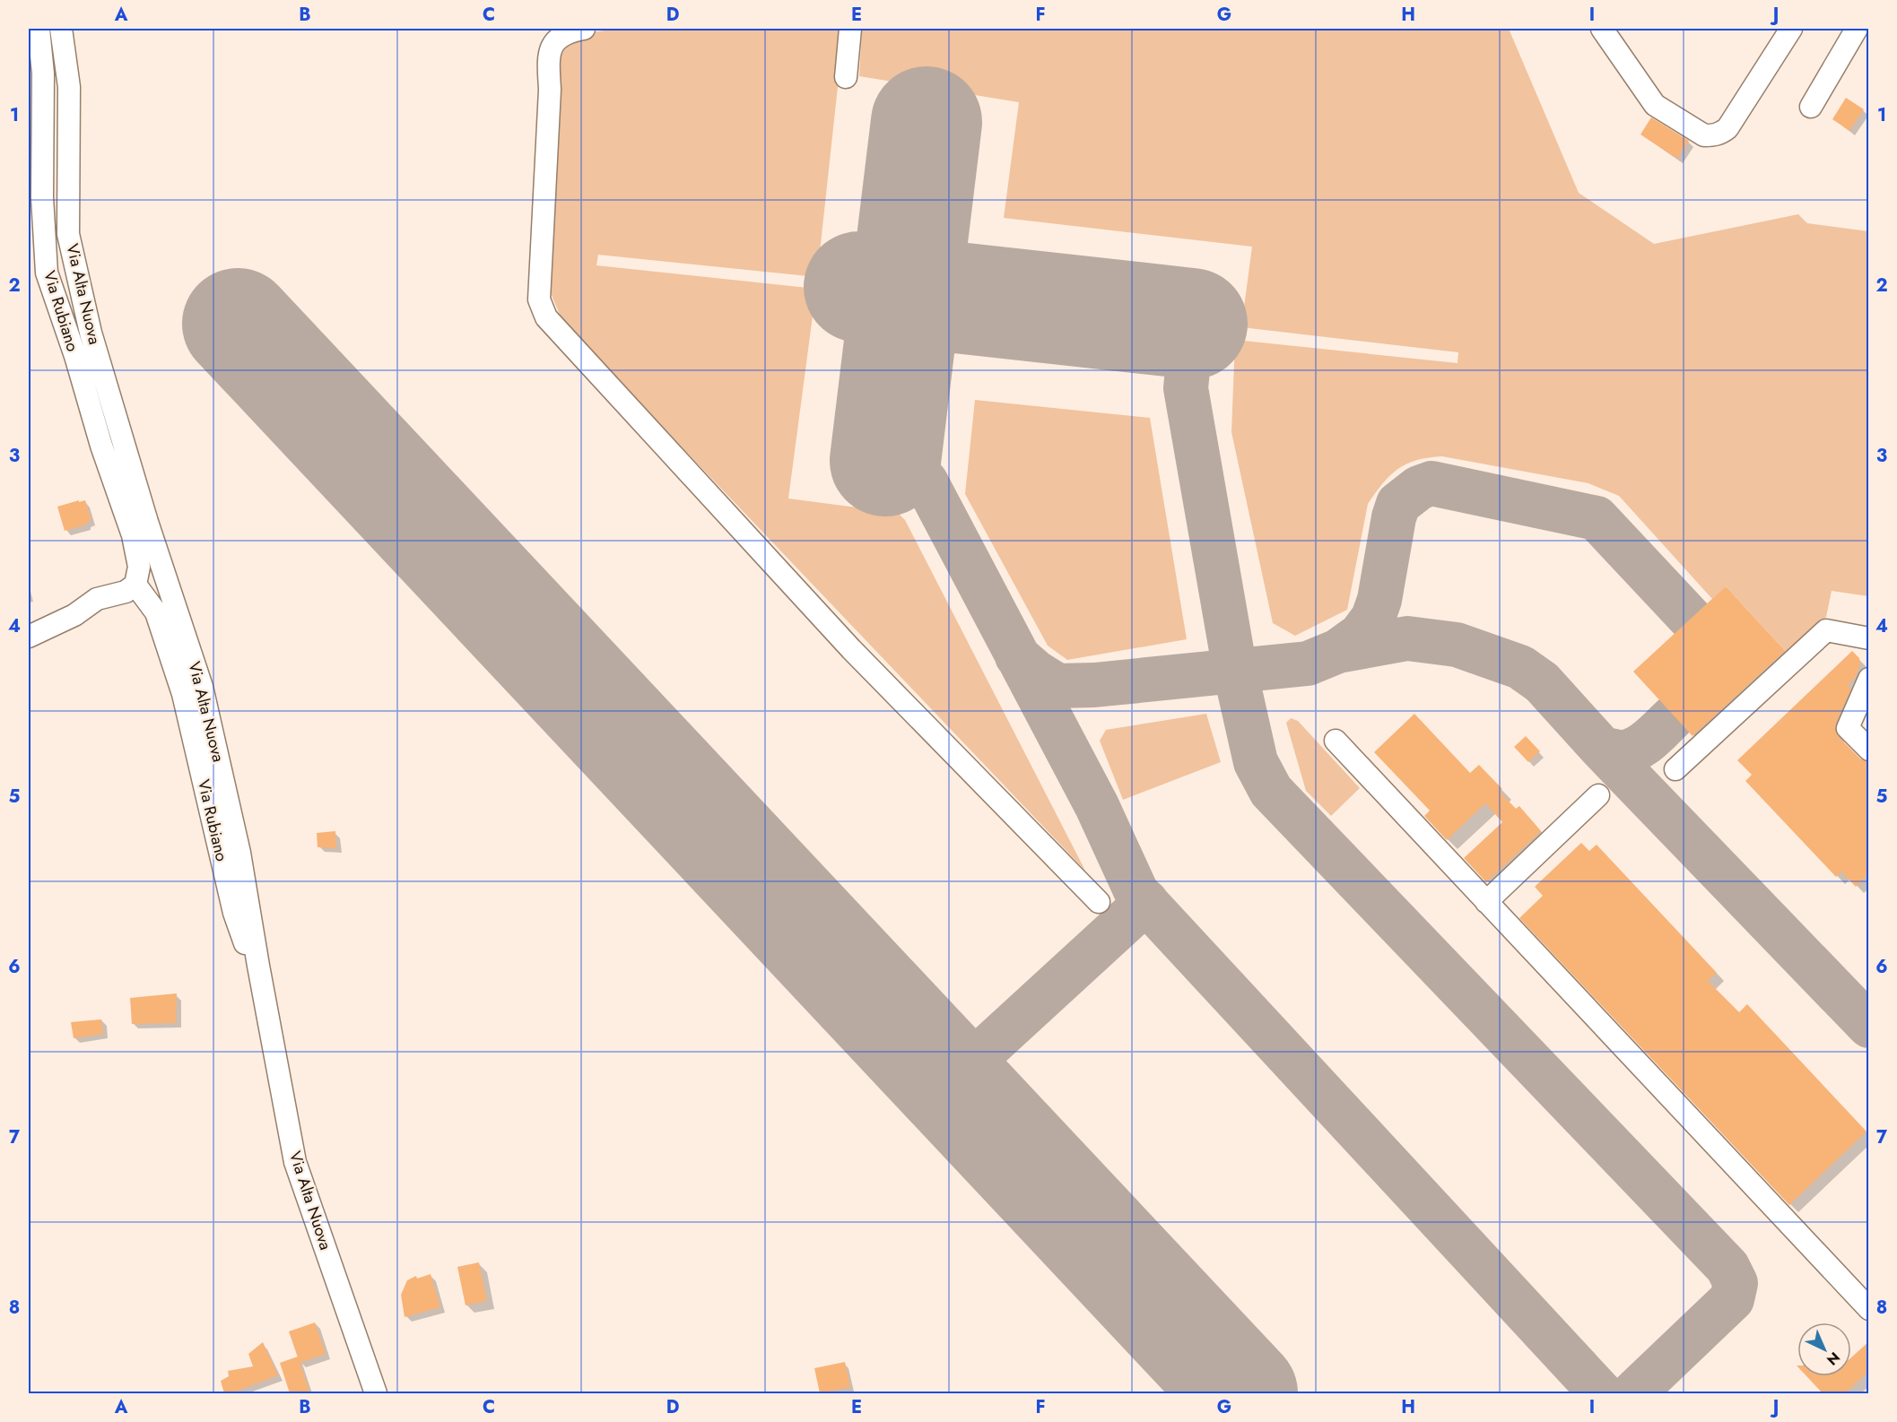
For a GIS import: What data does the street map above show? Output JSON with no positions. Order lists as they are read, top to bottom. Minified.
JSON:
{"streets":{"street":["Via Alta Nuova","Via Rubiano"]},"crossings":[["Via Alta Nuova","Via Rubiano"]],"north":"bottom right","grid":{"columns":["A","B","C","D","E","F","G","H","I","J"],"rows":["1","2","3","4","5","6","7","8"]}}
